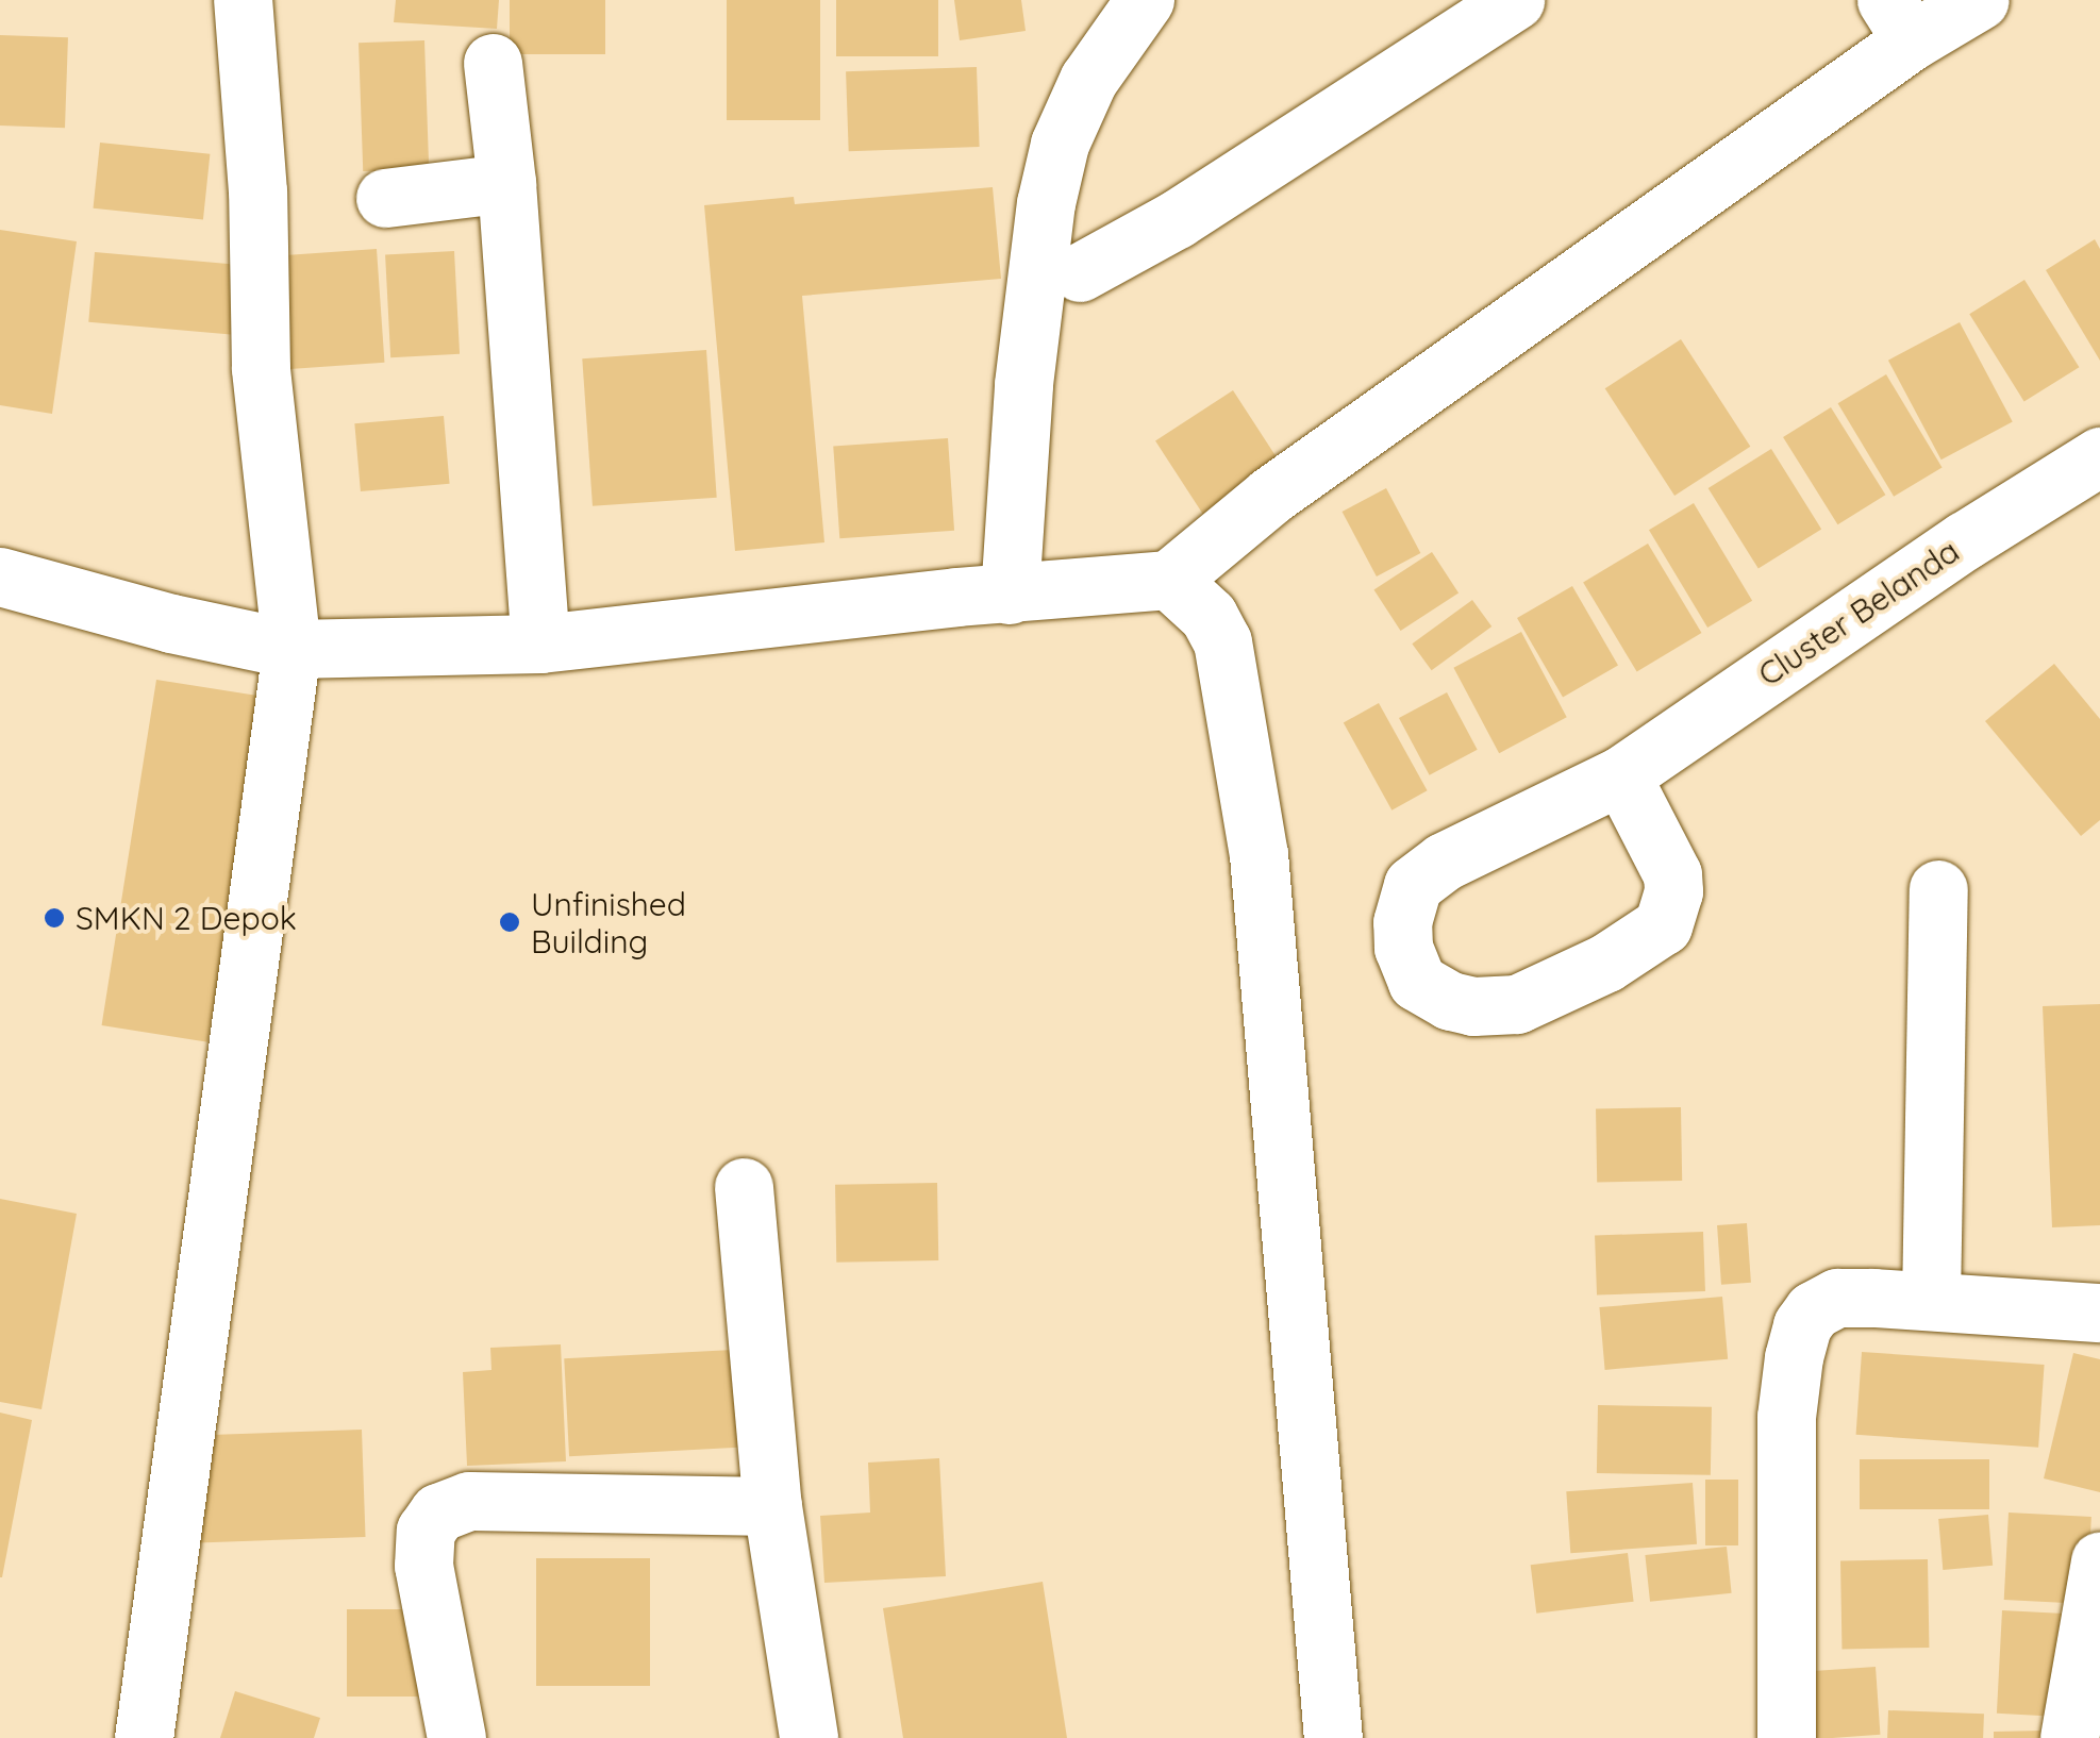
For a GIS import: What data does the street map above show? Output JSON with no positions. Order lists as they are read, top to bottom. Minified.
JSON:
{"streets":{"street":["Cluster Belanda"]},"places":["SMKN 2 Depok","Unfinished Building"]}
